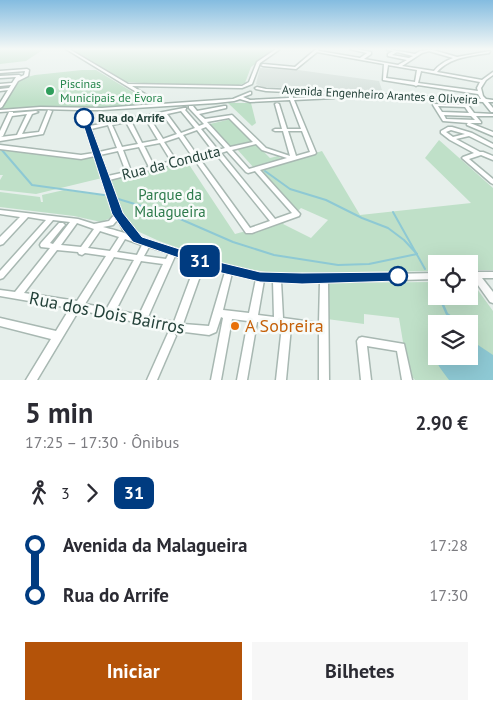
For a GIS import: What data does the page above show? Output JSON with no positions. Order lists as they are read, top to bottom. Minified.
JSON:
{"streets":{"street":["Avenida Engenheiro Arantes e Oliveira","Rua da Conduta","Rua dos Dois Bairros"]},"parks":["Parque da Malagueira"],"places":["Piscinas Municipais de Évora","Rua do Arrife","A Sobreira"],"lines":["bus line 31"],"page":{"on_map":"31","heading":["5 min","17:25 – 17:30 · Ônibus","2.90 €"],"legs":["3","31"],"list":[{"name":"Avenida da Malagueira","value":"17:28"},{"name":"Rua do Arrife","value":"17:30"}],"buttons":["Iniciar","Bilhetes"]}}
